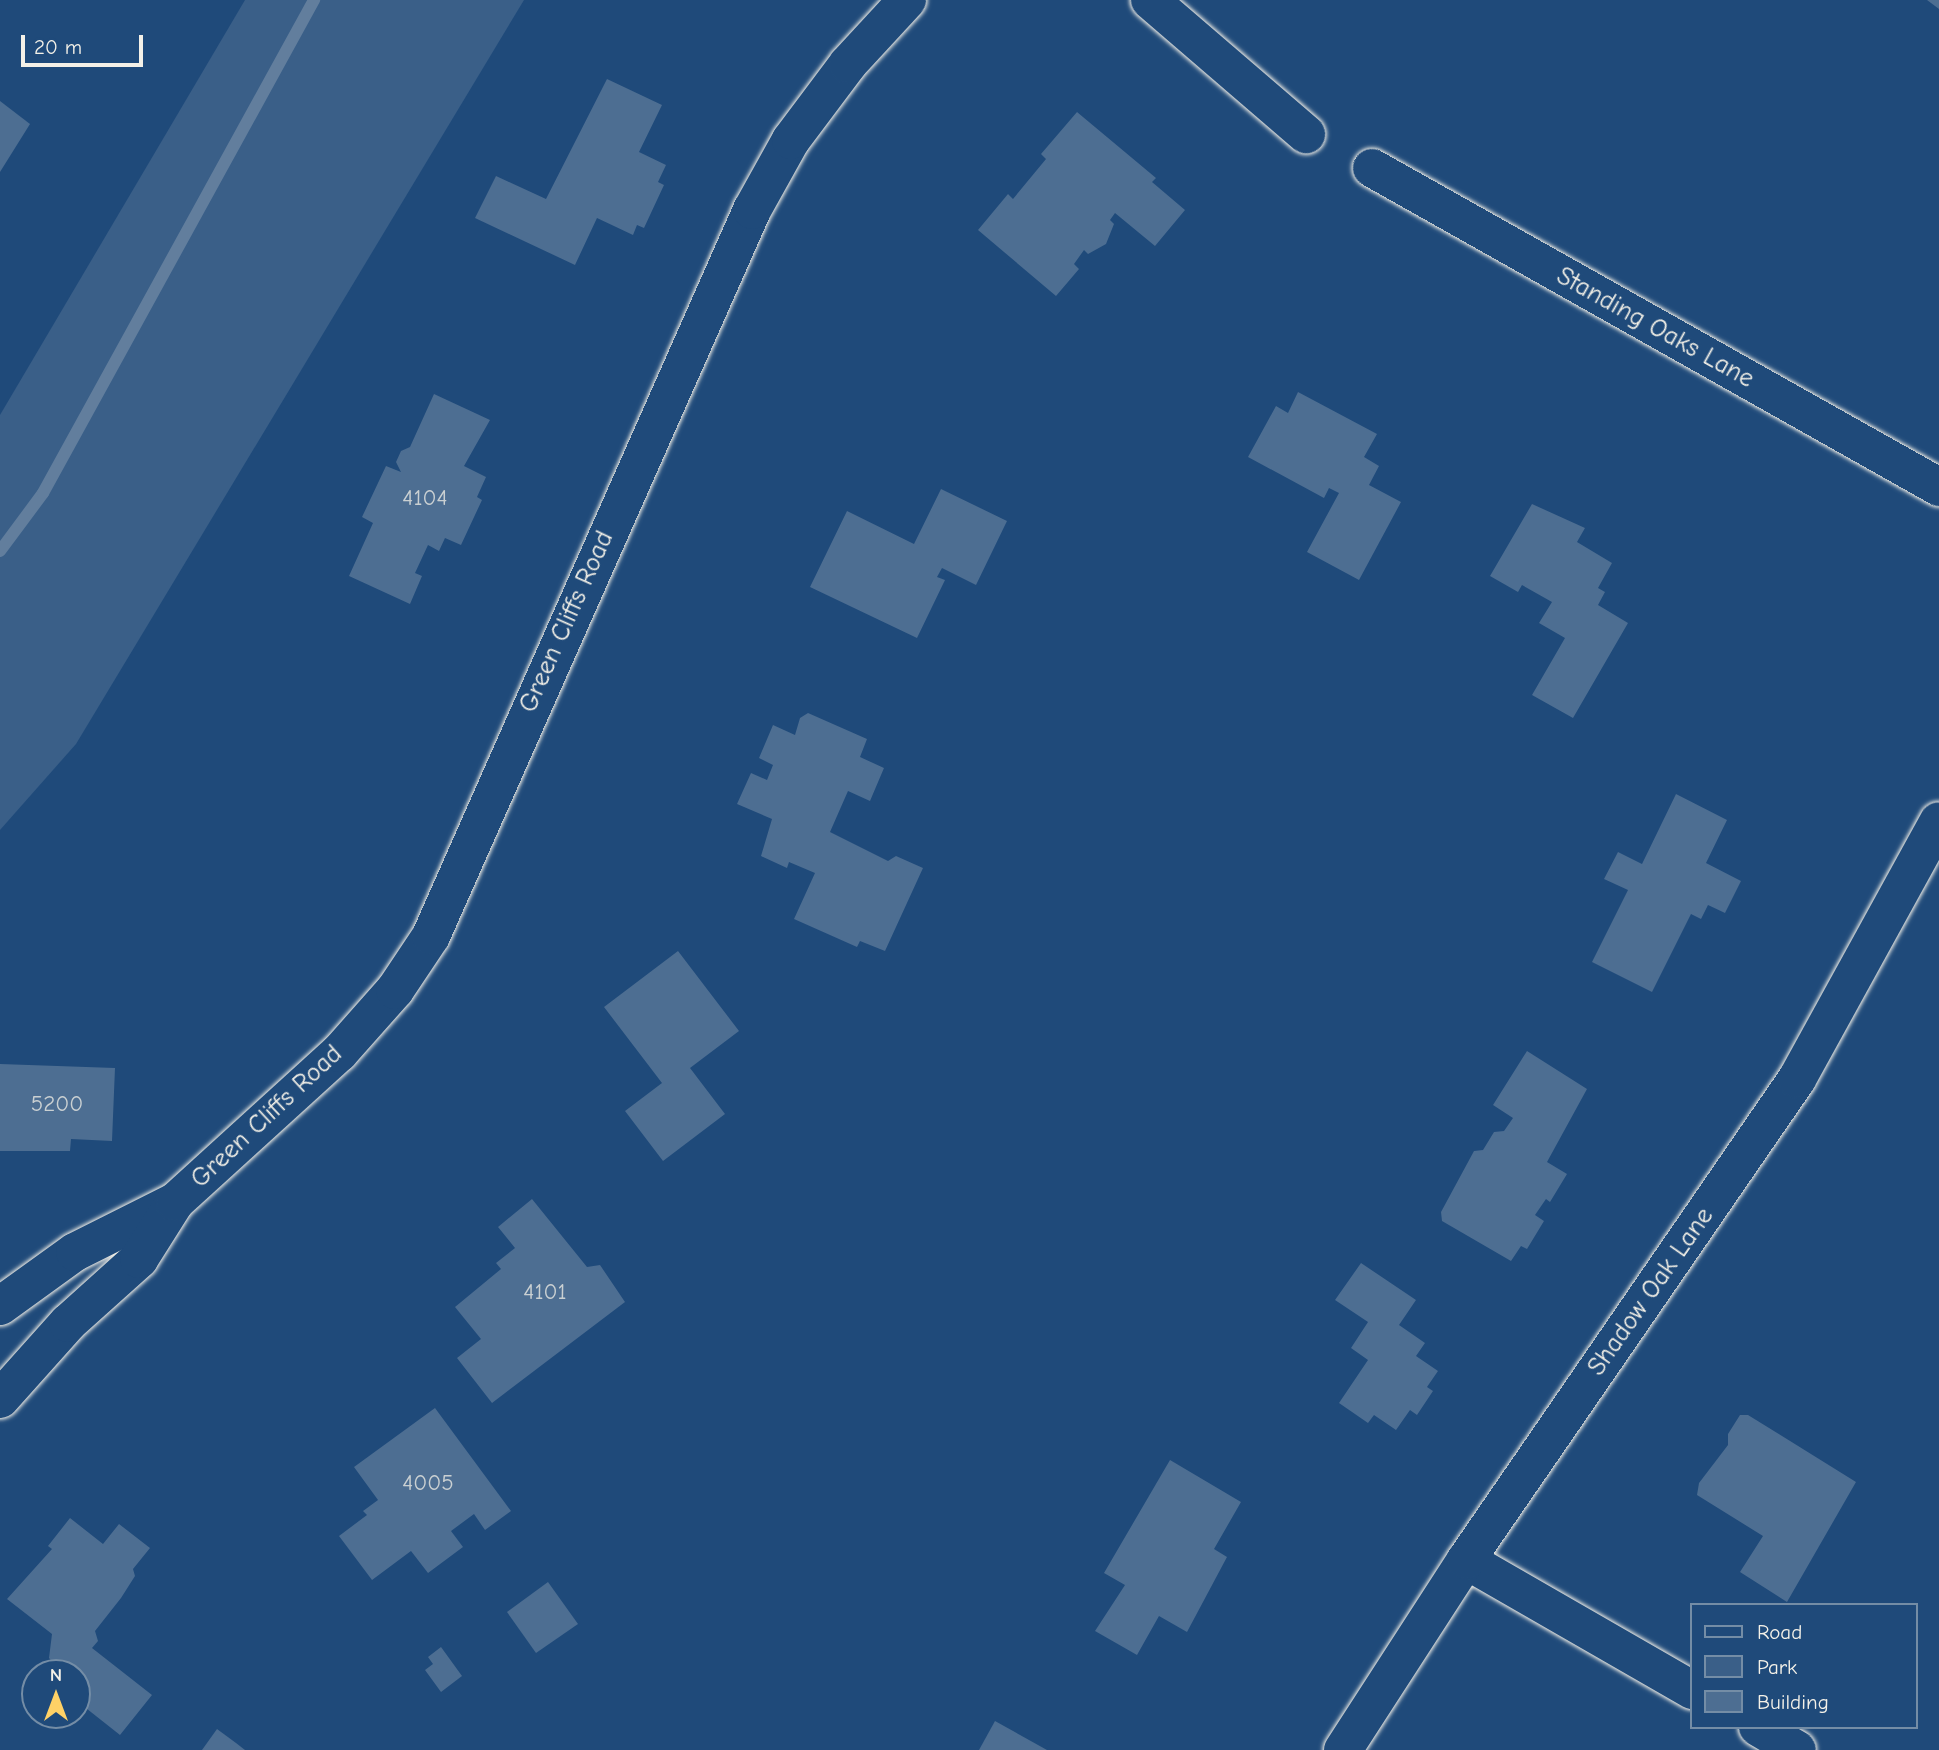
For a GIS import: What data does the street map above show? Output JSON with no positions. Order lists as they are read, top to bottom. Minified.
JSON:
{"streets":{"street":["Standing Oaks Lane","Green Cliffs Road","Shadow Oak Lane"]},"house_numbers":["4104","5200","4101","4005"],"legend":["Road","Park","Building"],"scale_bar":"20 m","north":"top"}
